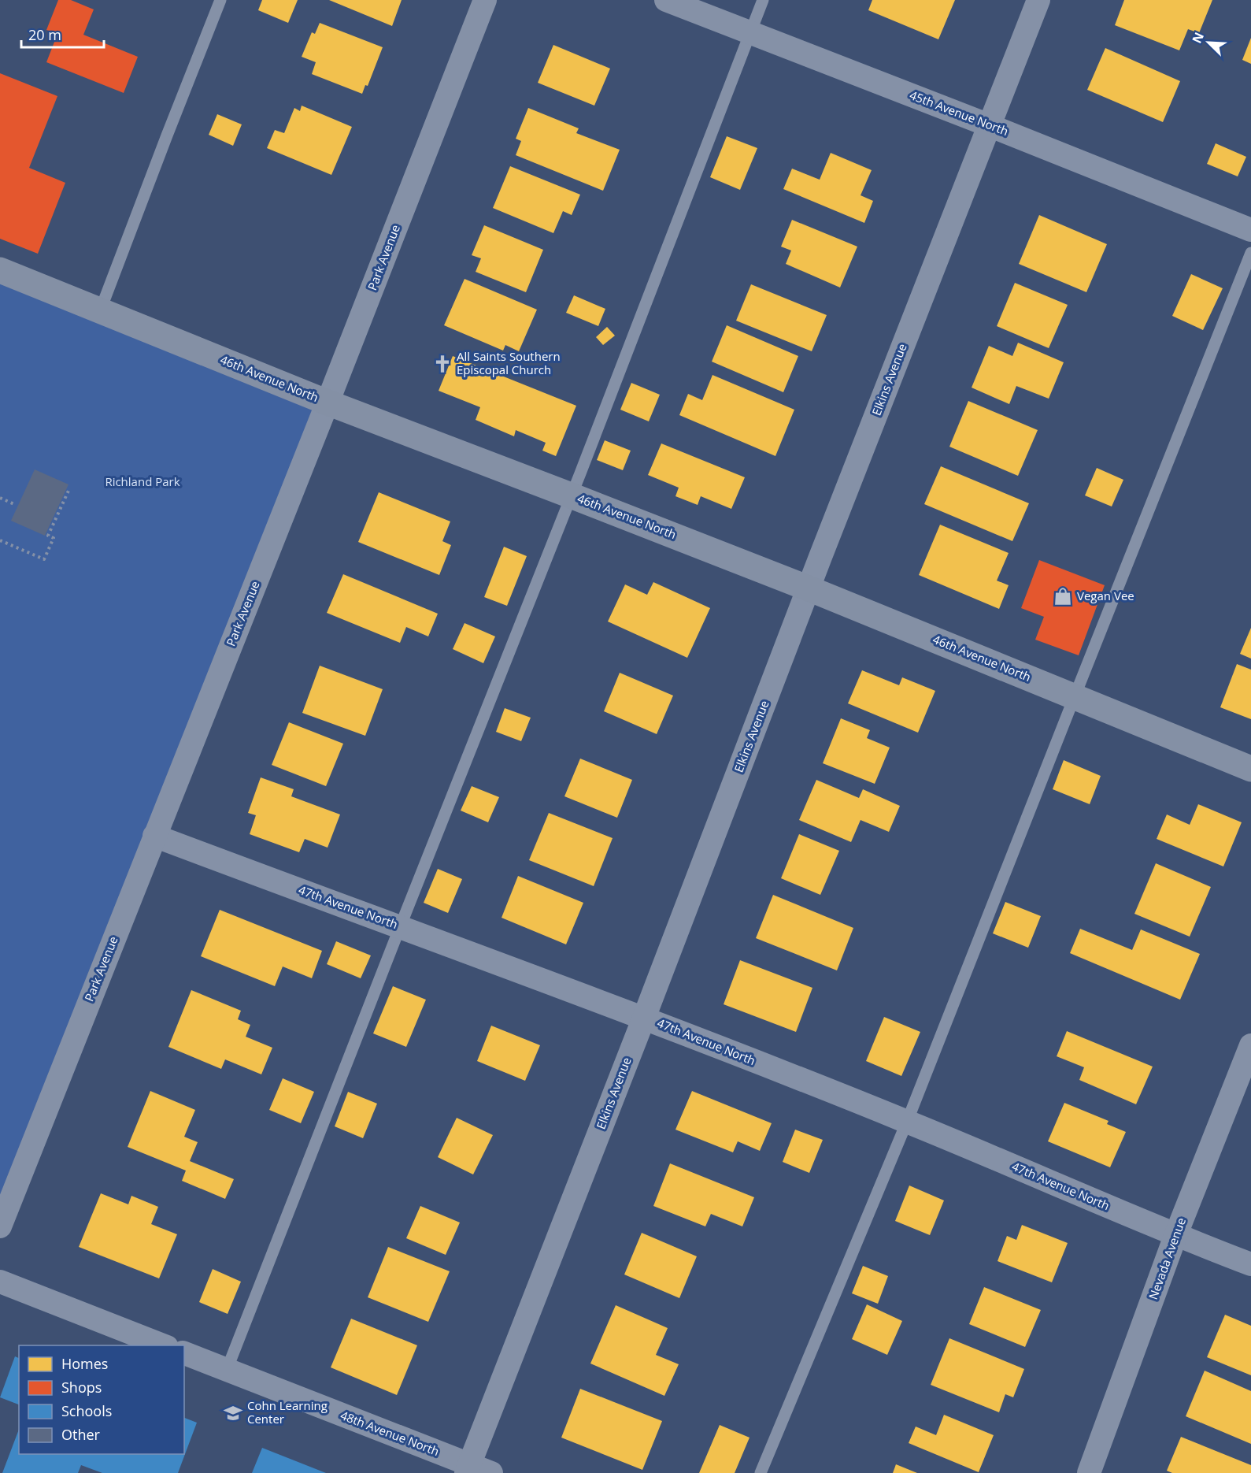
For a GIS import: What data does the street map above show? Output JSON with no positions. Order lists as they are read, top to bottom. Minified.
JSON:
{"streets":{"main road":["46th Avenue North"],"street":["45th Avenue North","Park Avenue","Elkins Avenue","47th Avenue North","Nevada Avenue","48th Avenue North"]},"crossings":[["45th Avenue North","Elkins Avenue"],["Park Avenue","46th Avenue North"],["Park Avenue","47th Avenue North"],["46th Avenue North","Elkins Avenue"],["Elkins Avenue","47th Avenue North"],["Elkins Avenue","48th Avenue North"],["47th Avenue North","Nevada Avenue"]],"parks":["Richland Park"],"places":{"church":["All Saints Southern Episcopal Church"],"shop":["Vegan Vee"],"school or university":["Cohn Learning Center"]},"legend":["Homes","Shops","Schools","Other"],"scale_bar":"20 m","north":"top left"}
